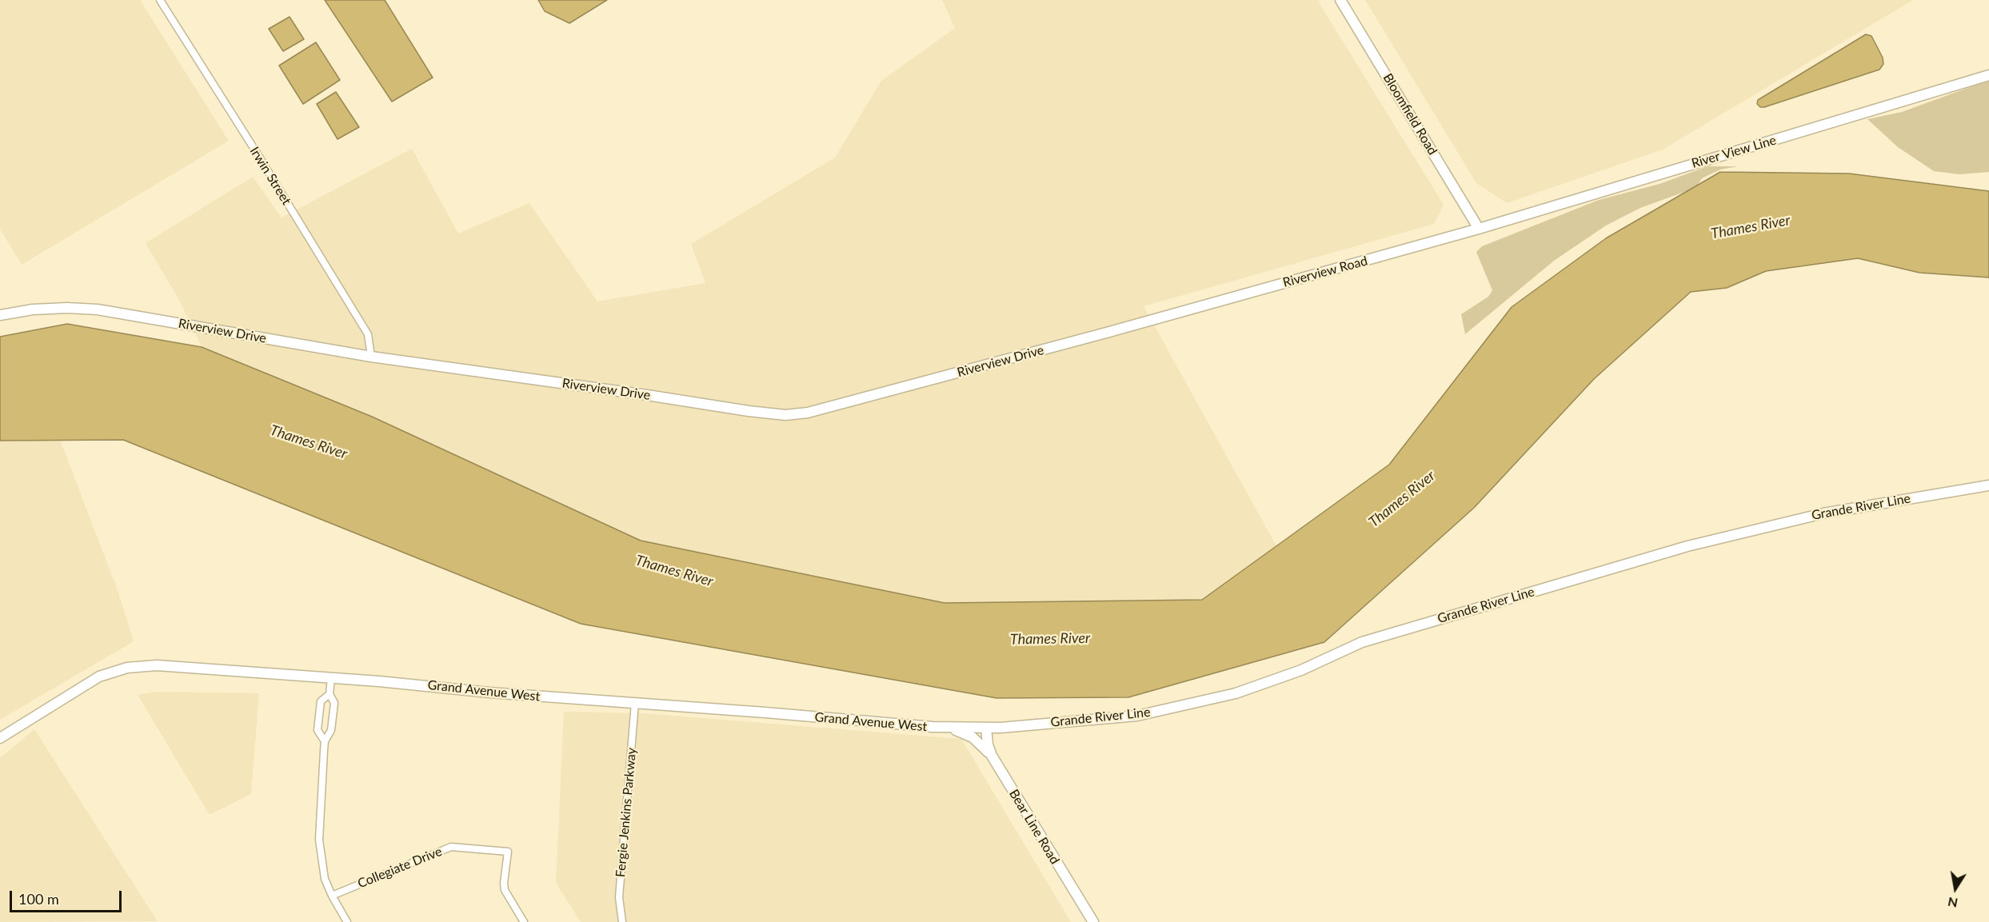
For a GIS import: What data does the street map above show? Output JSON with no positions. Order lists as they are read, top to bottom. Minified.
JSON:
{"streets":{"main road":["Bloomfield Road","River View Line","Riverview Road","Riverview Drive","Grande River Line","Grand Avenue West","Bear Line Road"],"street":["Irwin Street","Fergie Jenkins Parkway","Collegiate Drive"]},"crossings":[["Bloomfield Road","River View Line"],["Bloomfield Road","Riverview Road"],["River View Line","Riverview Road"],["Irwin Street","Riverview Drive"],["Riverview Road","Riverview Drive"],["Grande River Line","Grand Avenue West"],["Grande River Line","Bear Line Road"],["Grand Avenue West","Fergie Jenkins Parkway"],["Grand Avenue West","Bear Line Road"]],"water":["Thames River"],"scale_bar":"100 m","north":"bottom"}
